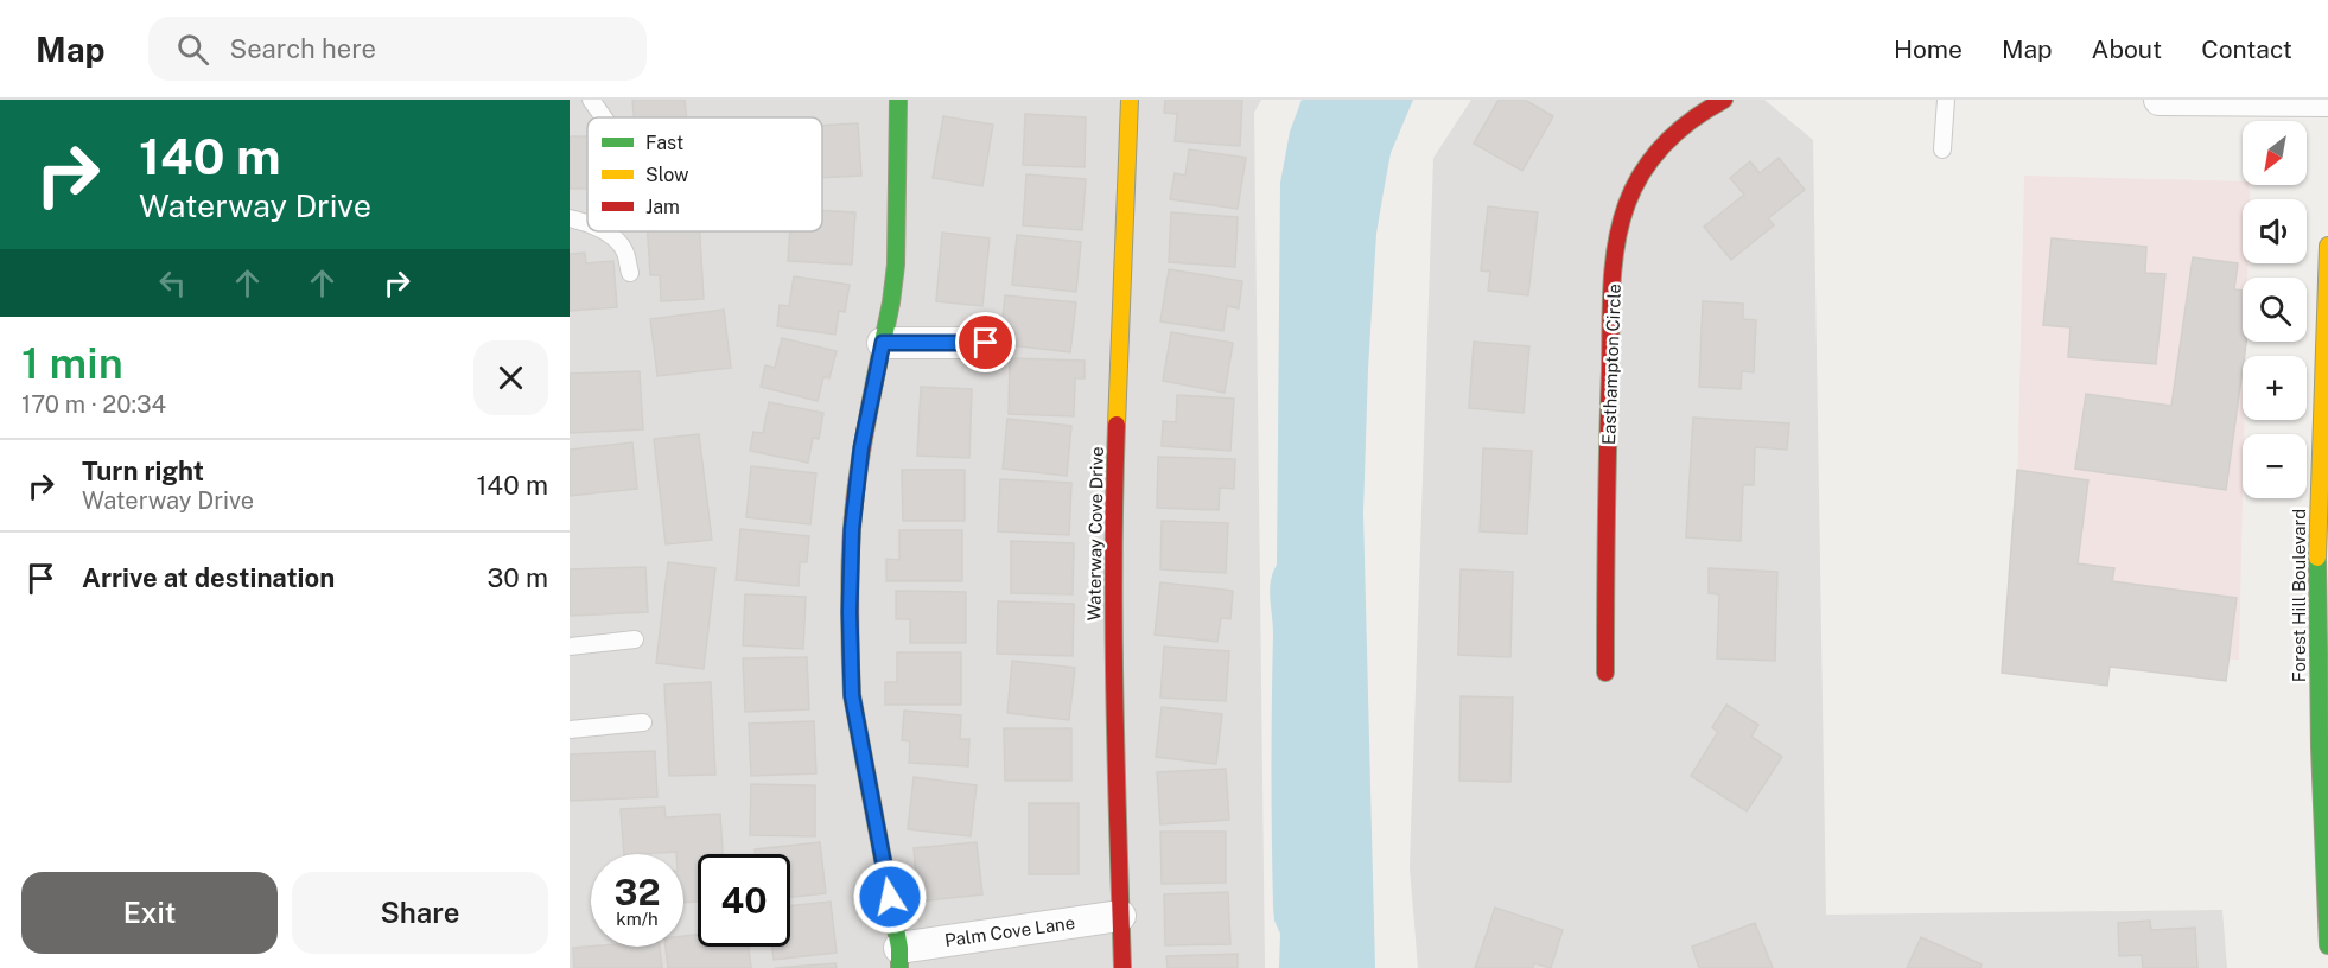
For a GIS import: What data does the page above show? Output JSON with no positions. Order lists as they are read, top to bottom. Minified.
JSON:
{"streets":{"street":["Easthampton Circle","Waterway Cove Drive","Forest Hill Boulevard","Palm Cove Lane"]},"crossings":[["Waterway Cove Drive","Palm Cove Lane"]],"legend":["Fast","Slow","Jam"],"north":"bottom left","page":{"header":"Map","search":"Search here","nav":["Home","Map","About","Contact"],"turn":["140 m","Waterway Drive"],"map_buttons":["+","−"],"heading":["1 min","170 m · 20:34"],"list":[{"name":"Turn right","note":"Waterway Drive","value":"140 m"},{"name":"Arrive at destination","value":"30 m"}],"speed":"32 km/h","limit":"40","buttons":["Exit","Share"]}}
